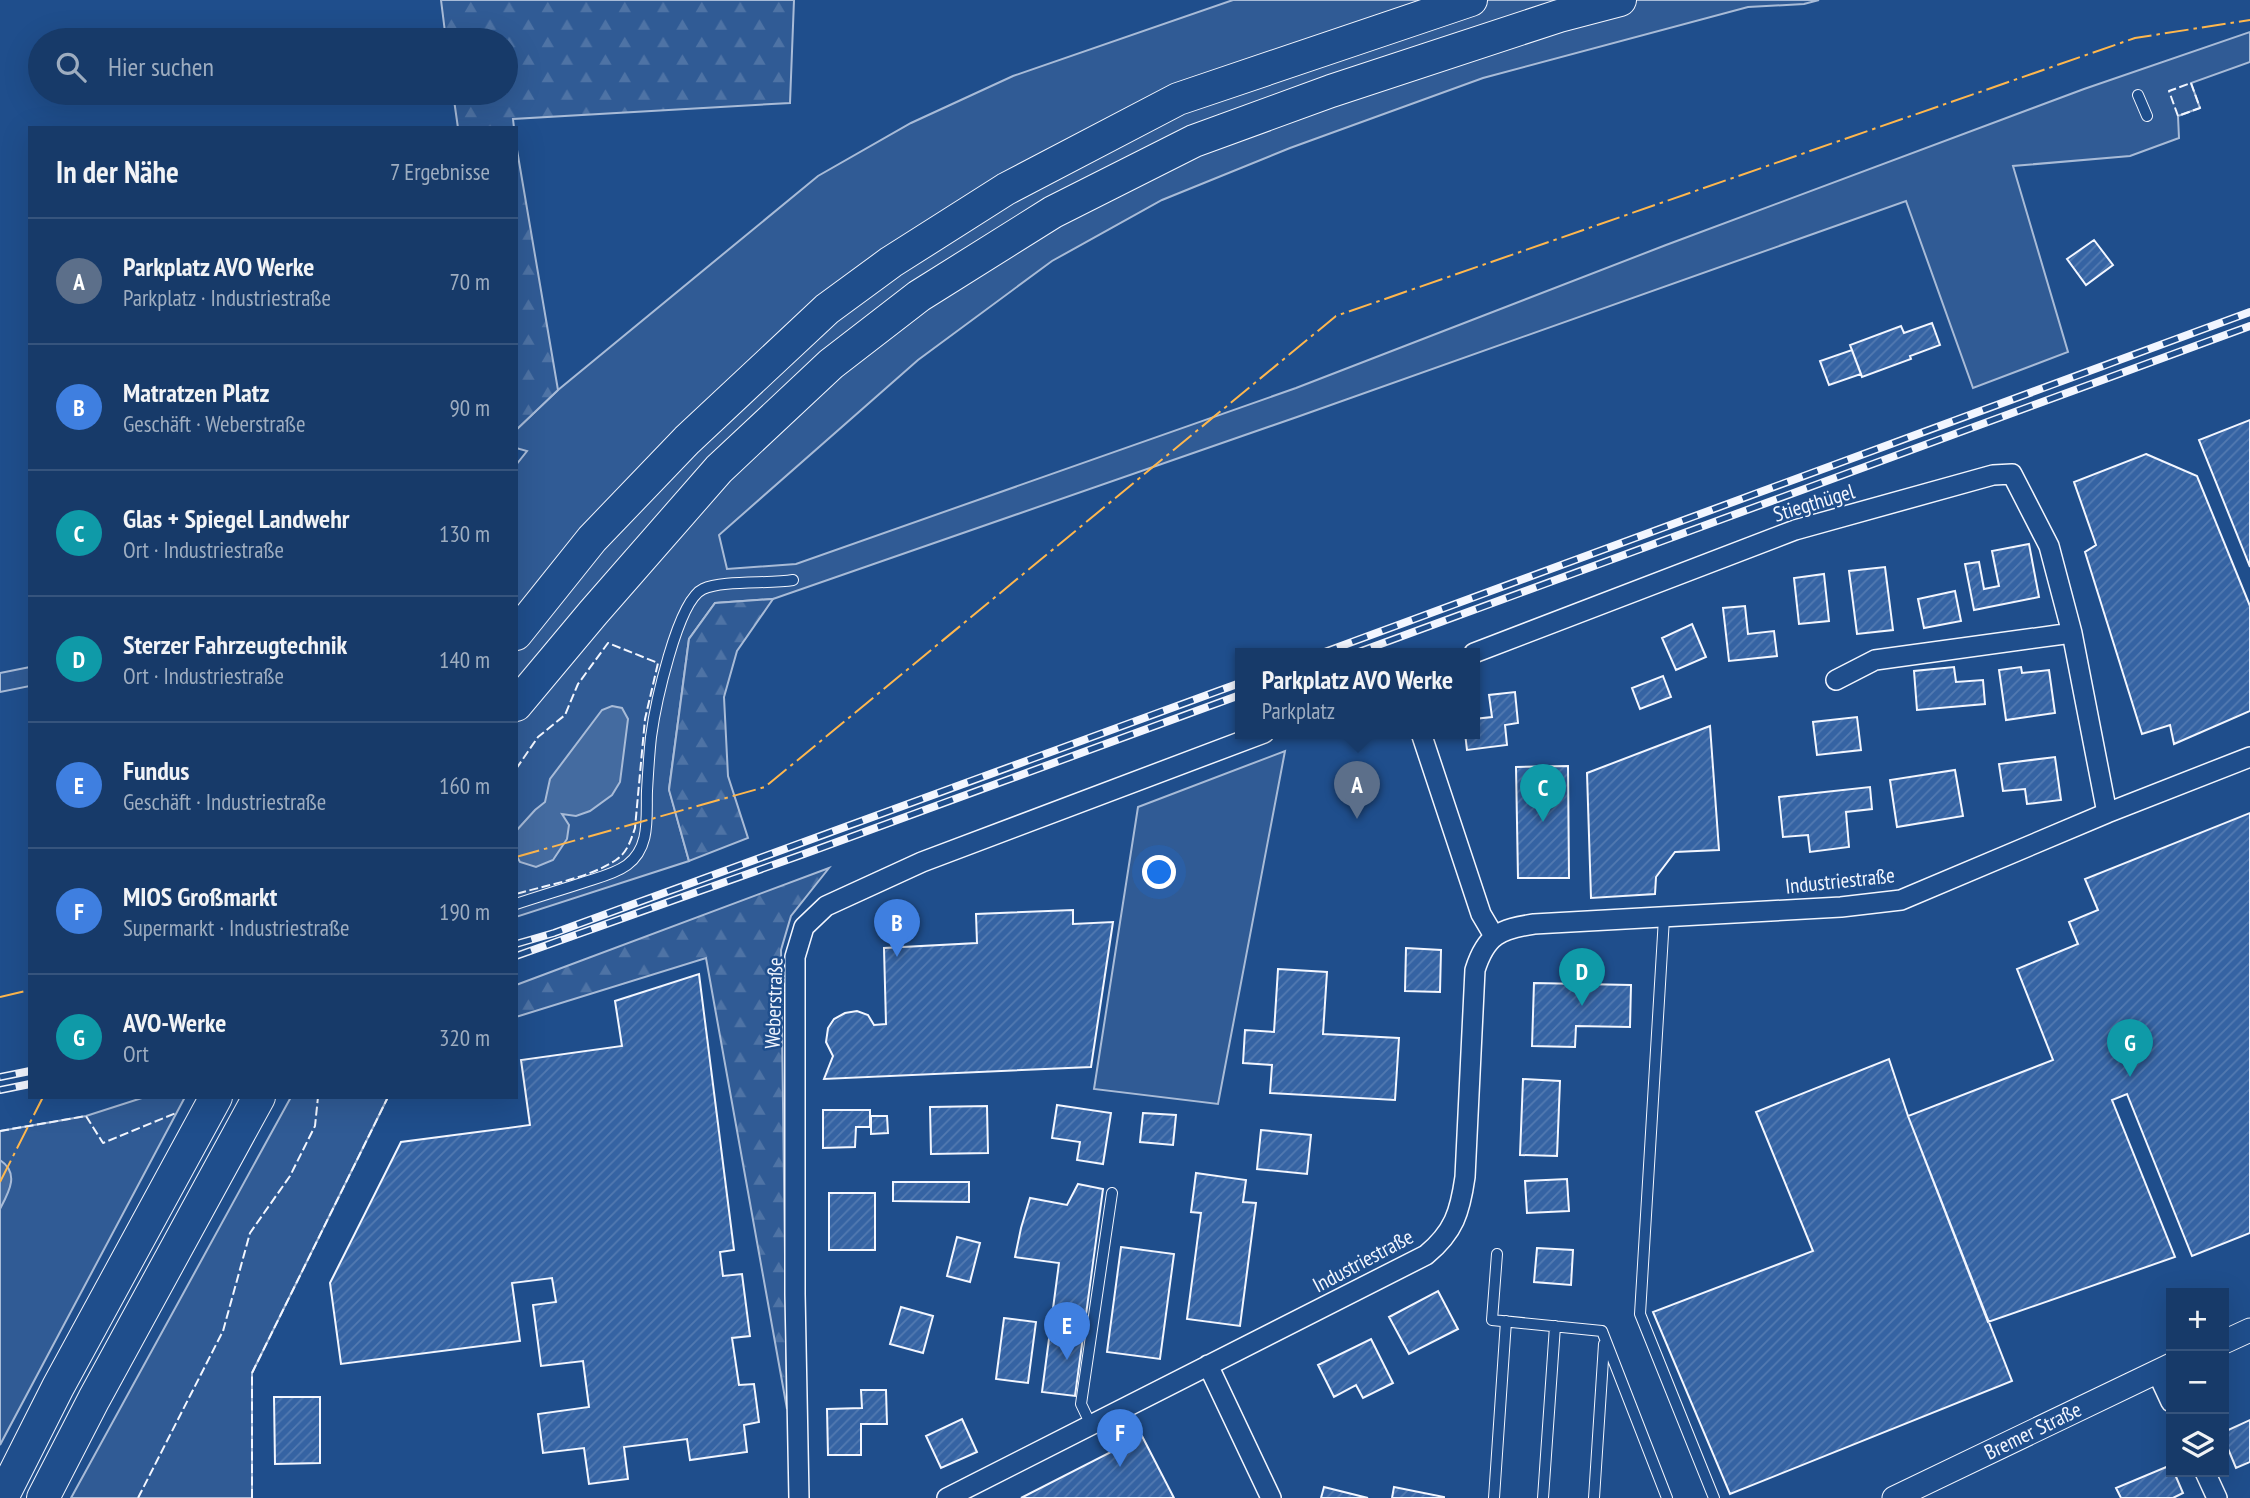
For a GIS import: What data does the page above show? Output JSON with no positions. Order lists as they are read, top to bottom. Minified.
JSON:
{"streets":{"street":["Stiegthügel","Industriestraße","Weberstraße","Bremer Straße"]},"crossings":[["Stiegthügel","Industriestraße"]],"page":{"search":"Hier suchen","heading":["In der Nähe","7 Ergebnisse"],"list":[{"mark":"A","name":"Parkplatz AVO Werke","note":"Parkplatz · Industriestraße","value":"70 m"},{"mark":"B","name":"Matratzen Platz","note":"Geschäft · Weberstraße","value":"90 m"},{"mark":"C","name":"Glas + Spiegel Landwehr","note":"Ort · Industriestraße","value":"130 m"},{"mark":"D","name":"Sterzer Fahrzeugtechnik","note":"Ort · Industriestraße","value":"140 m"},{"mark":"E","name":"Fundus","note":"Geschäft · Industriestraße","value":"160 m"},{"mark":"F","name":"MIOS Großmarkt","note":"Supermarkt · Industriestraße","value":"190 m"},{"mark":"G","name":"AVO-Werke","note":"Ort","value":"320 m"}],"popup":["Parkplatz AVO Werke","Parkplatz"],"pins":["A","C","B","D","G","E","F"],"map_buttons":["+","−"]}}
